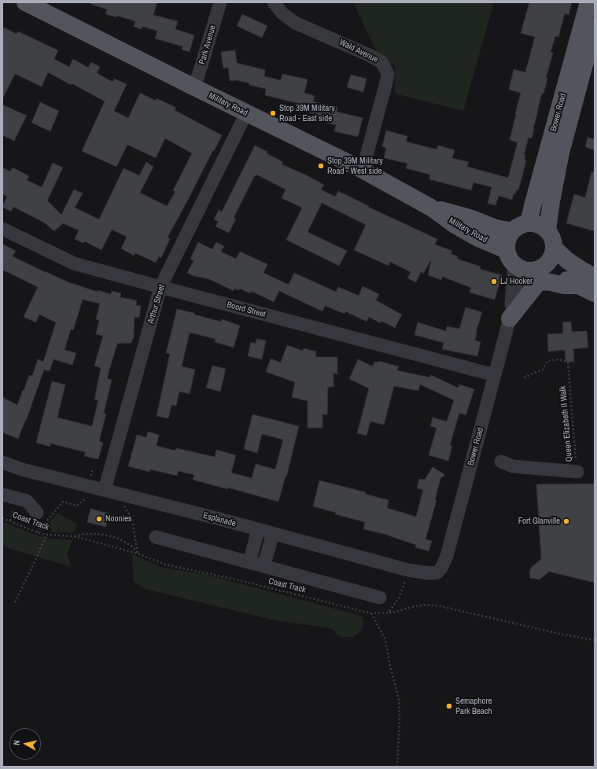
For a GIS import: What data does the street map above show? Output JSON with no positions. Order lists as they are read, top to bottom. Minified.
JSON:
{"streets":{"main road":["Military Road","Bower Road"],"street":["Park Avenue","Wald Avenue","Arthur Street","Boord Street","Esplanade"],"path":["Queen Elizabeth II Walk","Coast Track"]},"crossings":[["Park Avenue","Military Road"],["Wald Avenue","Military Road"],["Military Road","Bower Road"],["Military Road","Arthur Street"],["Bower Road","Boord Street"],["Bower Road","Esplanade"],["Arthur Street","Boord Street"],["Arthur Street","Esplanade"]],"places":["Stop 39M Military Road - East side","Stop 39M Military Road - West side","LJ Hooker","Noonies","Fort Glanville","Semaphore Park Beach"],"north":"left"}
